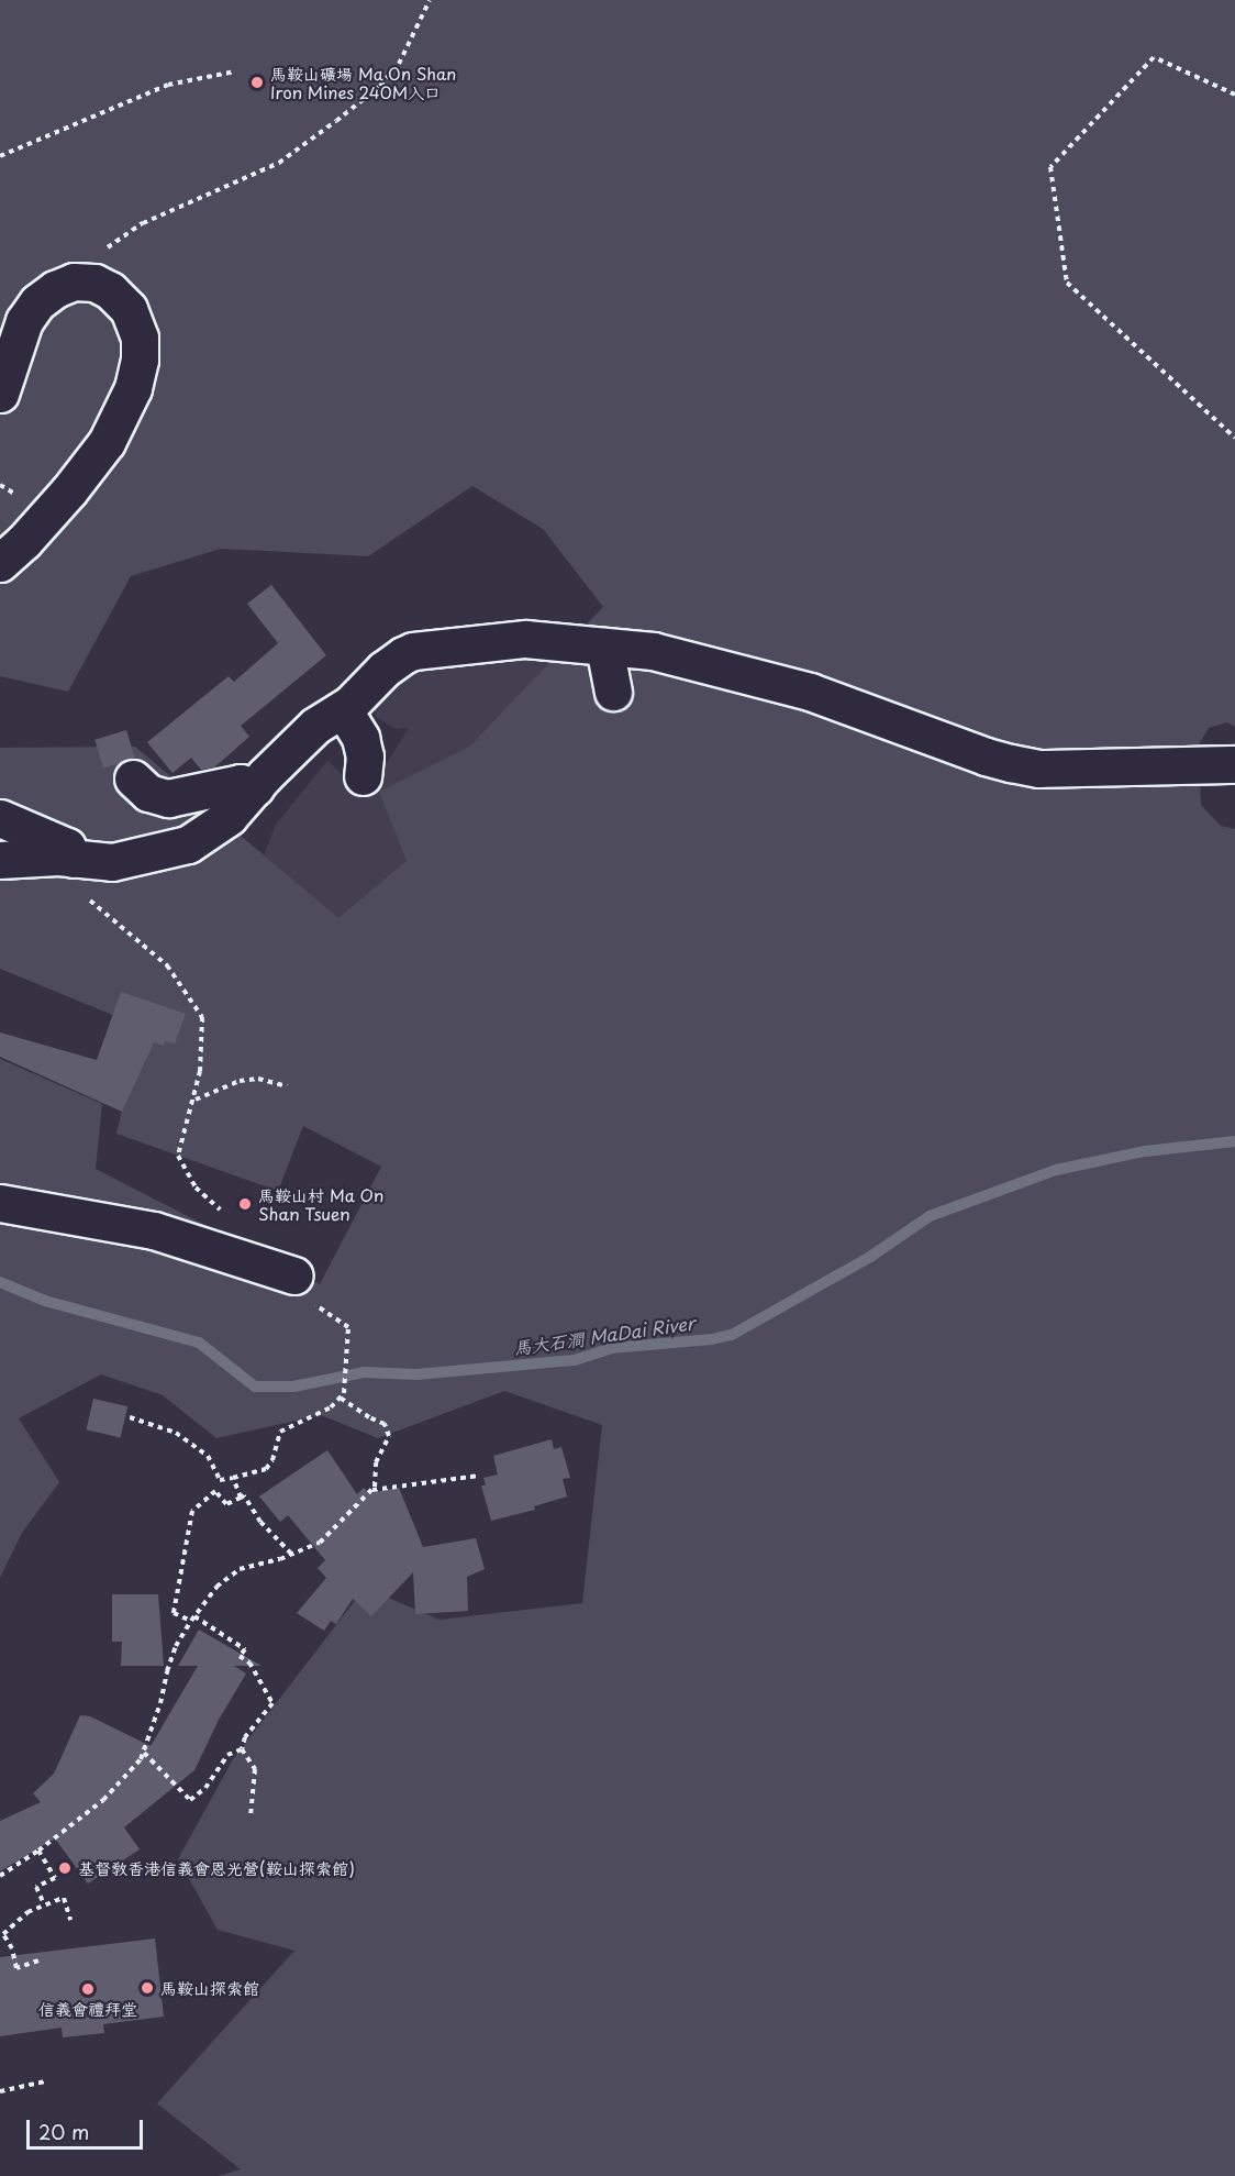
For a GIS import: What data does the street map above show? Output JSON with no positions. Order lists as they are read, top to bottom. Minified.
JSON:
{"water":["馬大石澗 MaDai River"],"places":["馬鞍山礦場 Ma On Shan Iron Mines 240M入口","馬鞍山村 Ma On Shan Tsuen","基督教香港信義會恩光營(鞍山探索館)","馬鞍山探索館","信義會禮拜堂"],"scale_bar":"20 m"}
